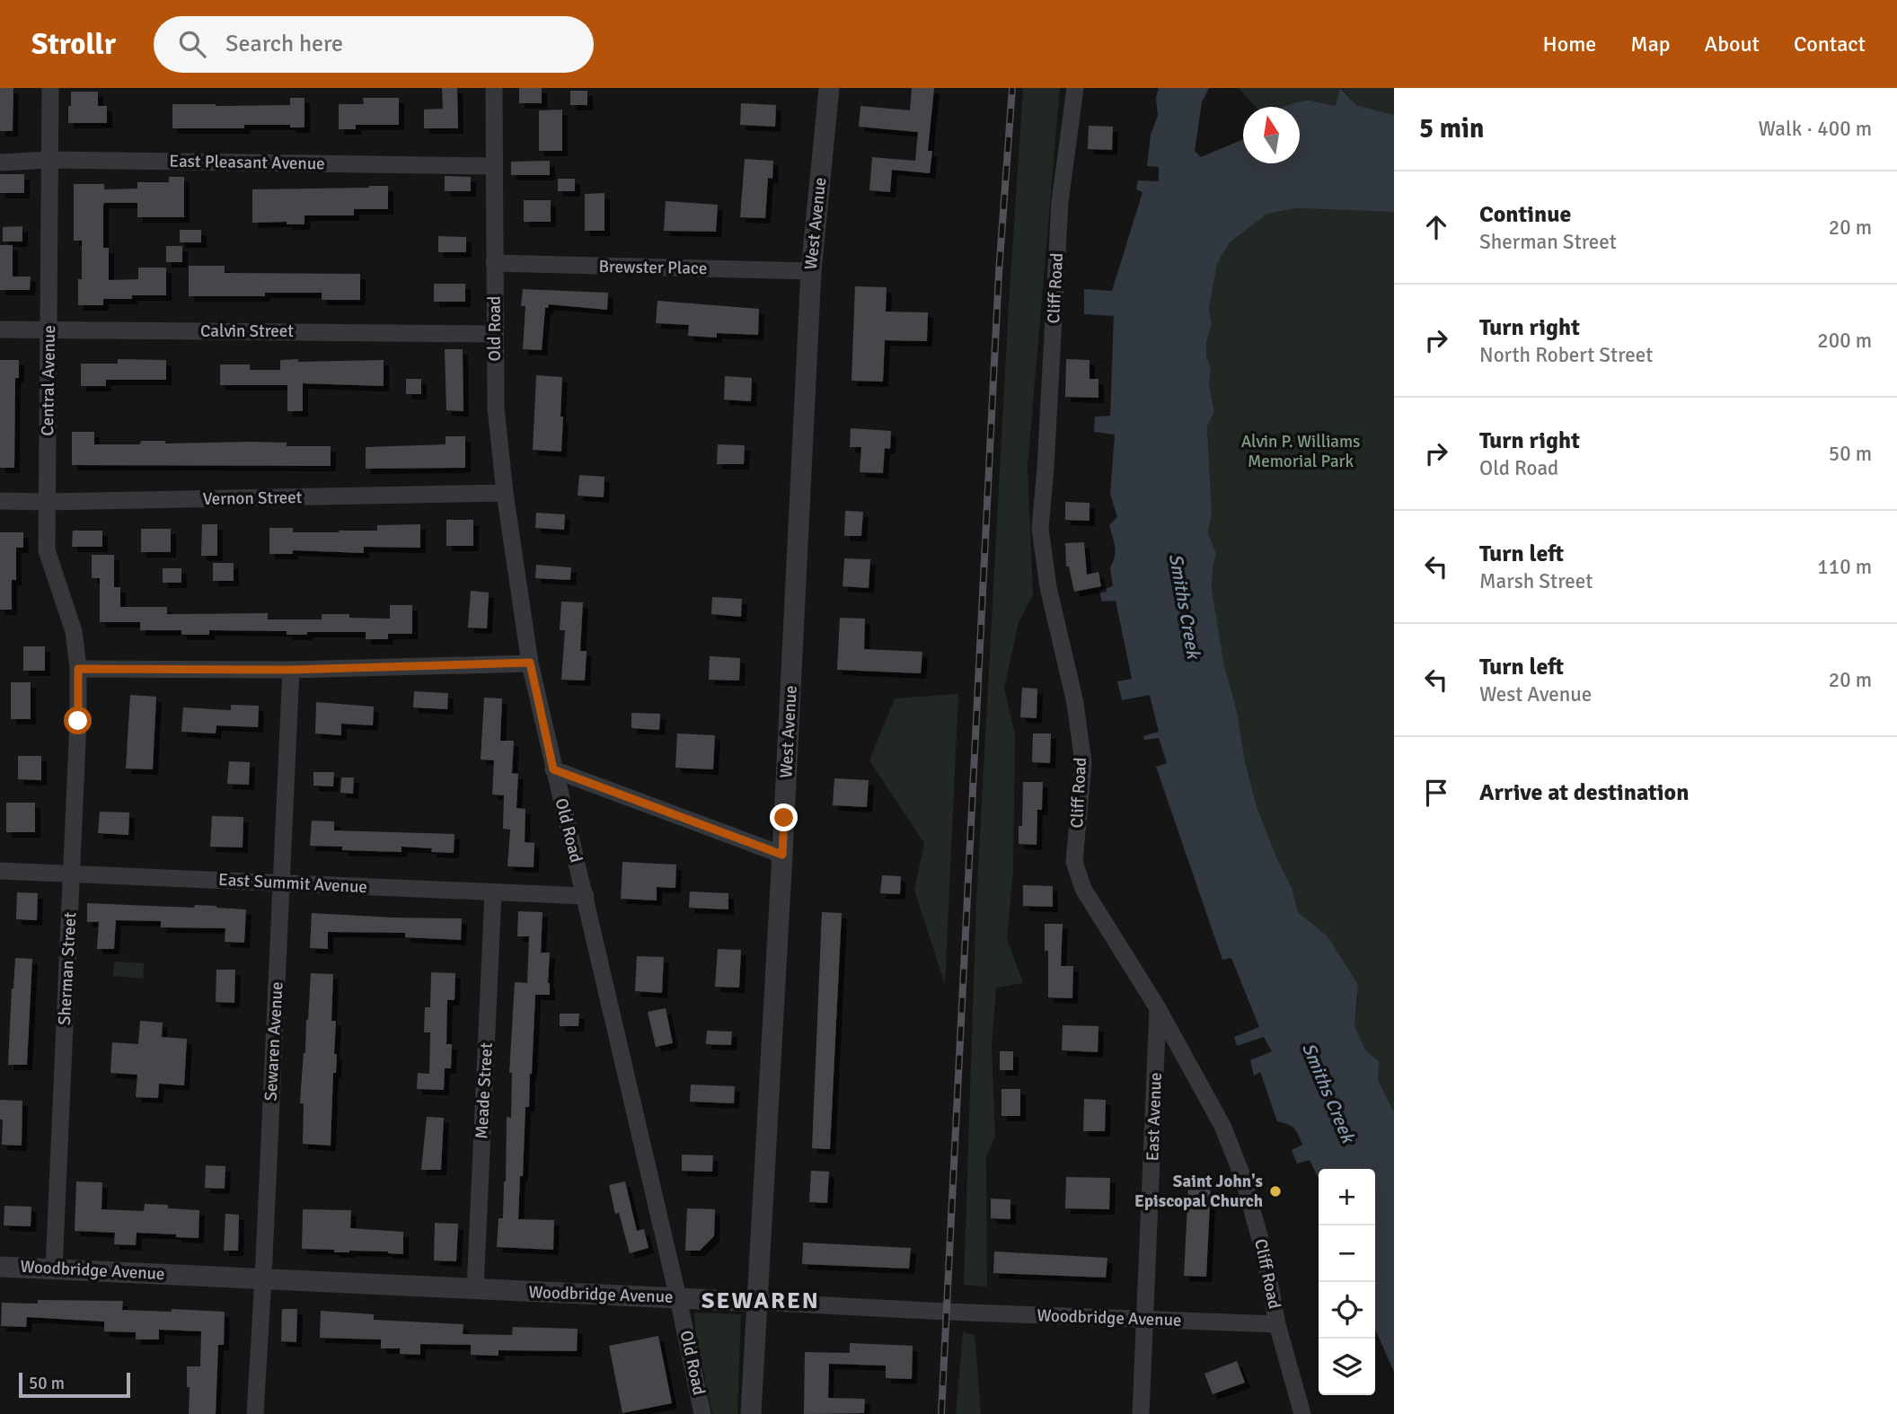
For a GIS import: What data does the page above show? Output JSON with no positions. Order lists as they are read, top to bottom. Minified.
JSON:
{"streets":{"street":["East Pleasant Avenue","West Avenue","Brewster Place","Cliff Road","Old Road","Calvin Street","Central Avenue","Vernon Street","East Summit Avenue","Sherman Street","Sewaren Avenue","Meade Street","East Avenue","Woodbridge Avenue"]},"crossings":[["East Pleasant Avenue","Old Road"],["East Pleasant Avenue","Central Avenue"],["West Avenue","Brewster Place"],["West Avenue","Woodbridge Avenue"],["Brewster Place","Old Road"],["Cliff Road","East Avenue"],["Cliff Road","Woodbridge Avenue"],["Old Road","Calvin Street"],["Old Road","Vernon Street"],["Old Road","East Summit Avenue"],["Old Road","Woodbridge Avenue"],["Calvin Street","Central Avenue"],["Central Avenue","Vernon Street"],["Central Avenue","Sherman Street"],["East Summit Avenue","Sherman Street"],["East Summit Avenue","Sewaren Avenue"],["East Summit Avenue","Meade Street"],["Sherman Street","Woodbridge Avenue"],["Sewaren Avenue","Woodbridge Avenue"],["Meade Street","Woodbridge Avenue"],["East Avenue","Woodbridge Avenue"]],"districts":["SEWAREN"],"water":["Smiths Creek"],"parks":["Alvin P. Williams Memorial Park"],"places":["Saint John's Episcopal Church"],"scale_bar":"50 m","north":"top","page":{"header":"Strollr","search":"Search here","nav":["Home","Map","About","Contact"],"heading":["5 min","Walk · 400 m"],"list":[["Continue","Sherman Street","20 m"],["Turn right","North Robert Street","200 m"],["Turn right","Old Road","50 m"],["Turn left","Marsh Street","110 m"],["Turn left","West Avenue","20 m"],"Arrive at destination"],"map_buttons":["+","−"],"scale":"50 m"}}
